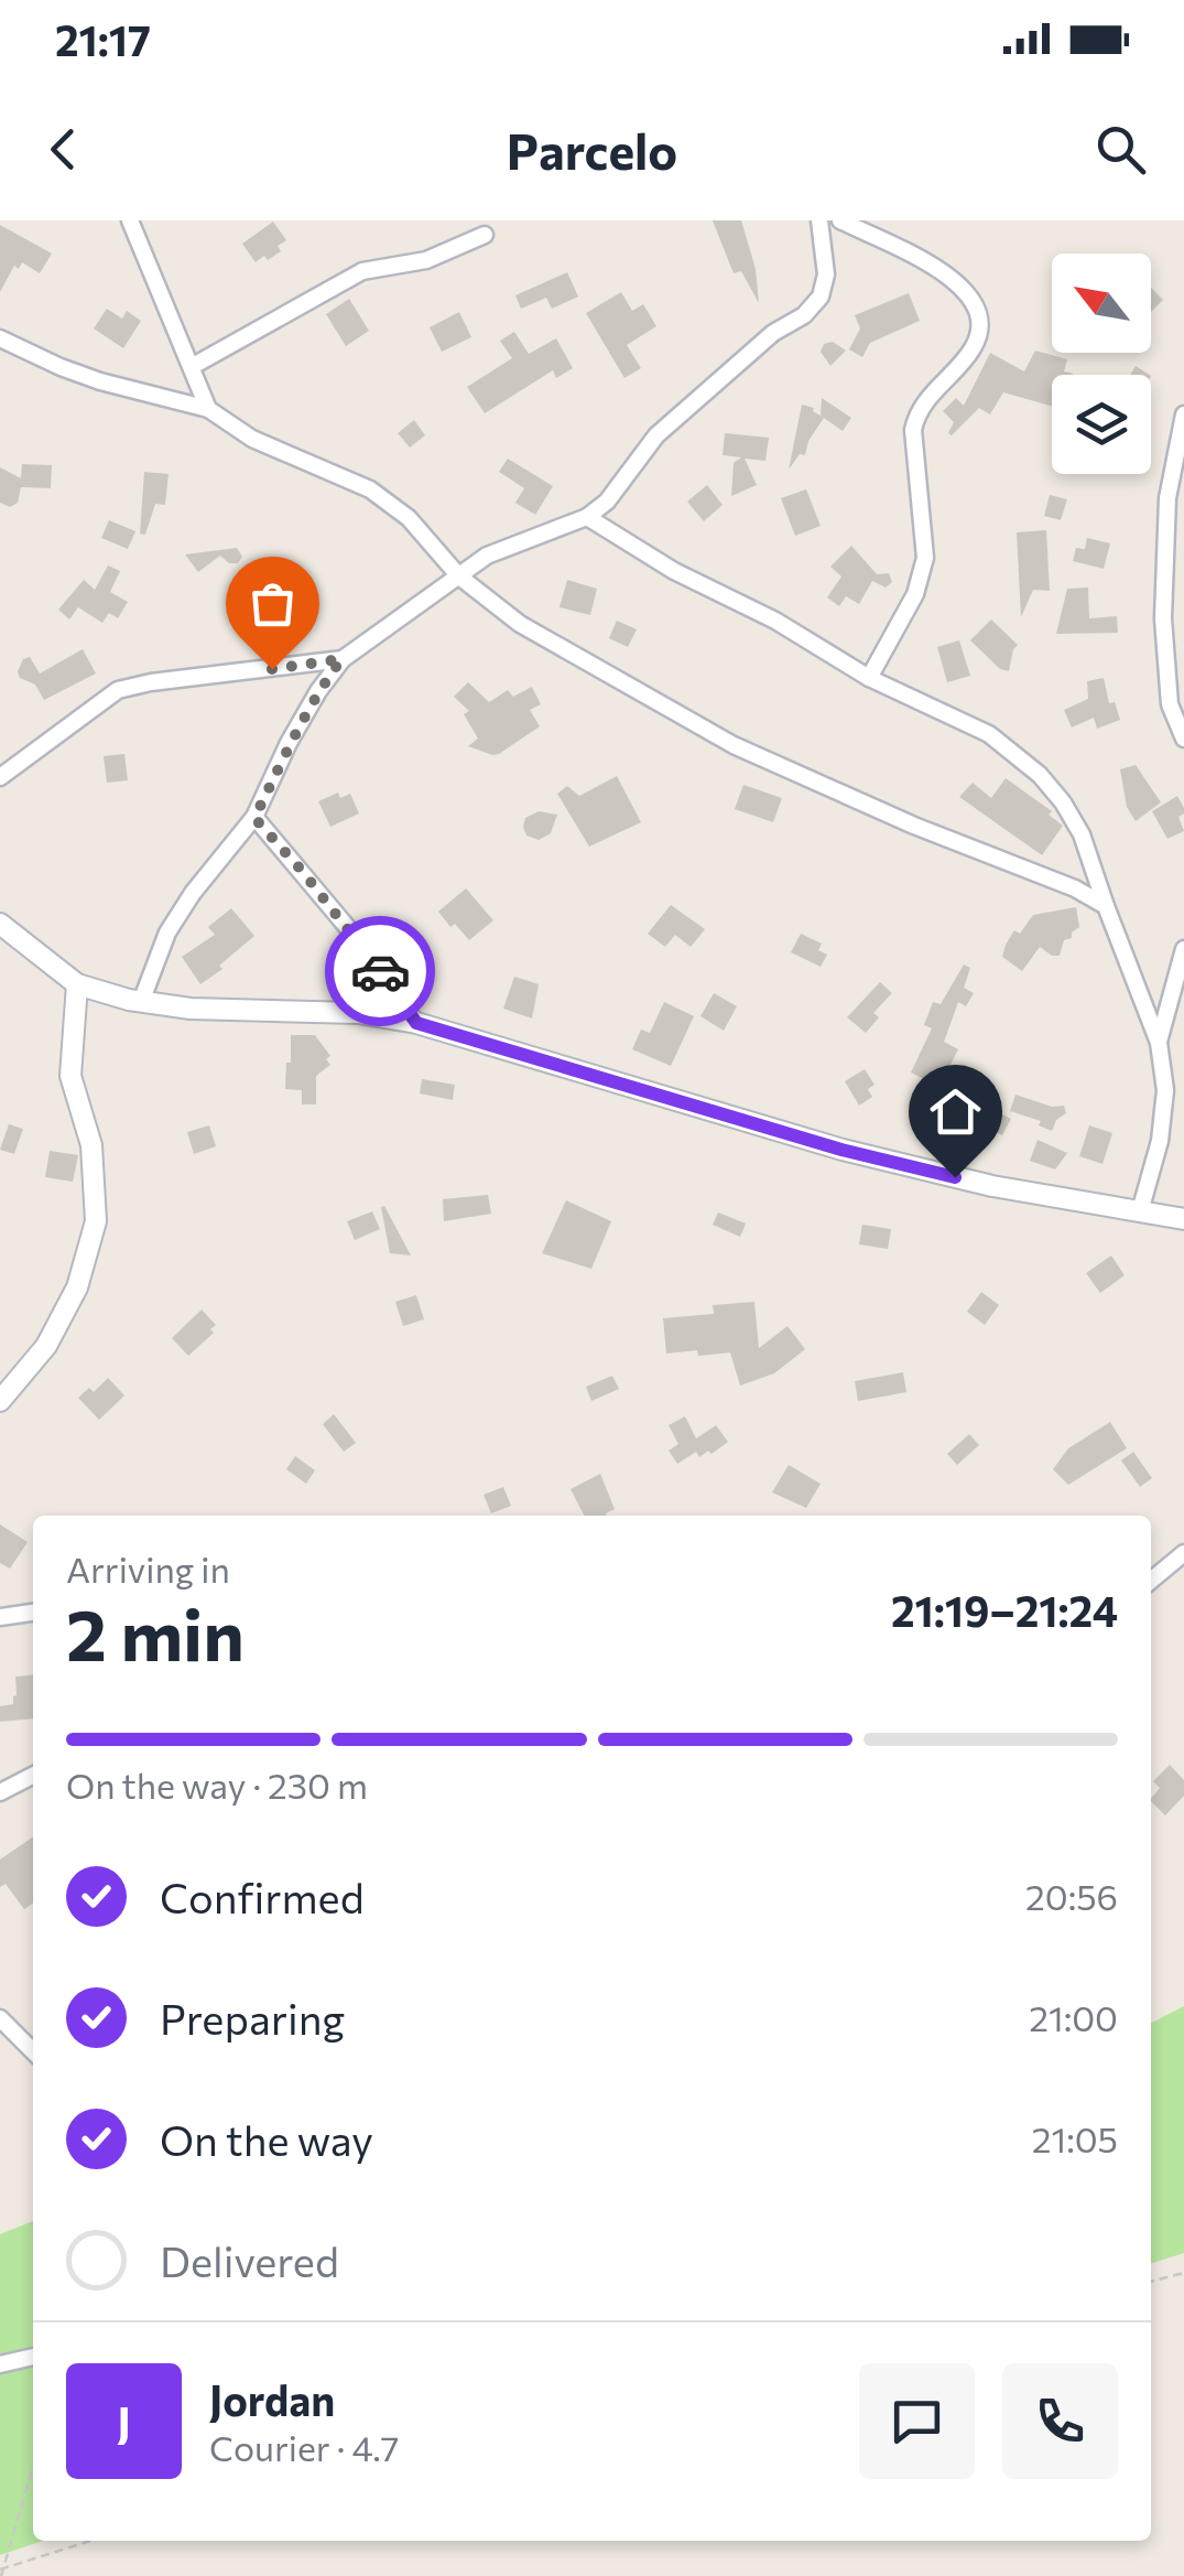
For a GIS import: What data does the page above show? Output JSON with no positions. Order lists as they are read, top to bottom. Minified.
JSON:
{"north":"top left","page":{"status":"21:17","header":"Parcelo","heading":["2 min","Arriving in","21:19–21:24"],"panel":["Jordan","Courier · 4.7"],"bar":"On the way · 230 m","list":[["Confirmed","20:56"],["Preparing","21:00"],["On the way","21:05"],"Delivered"],"round":"J"}}
